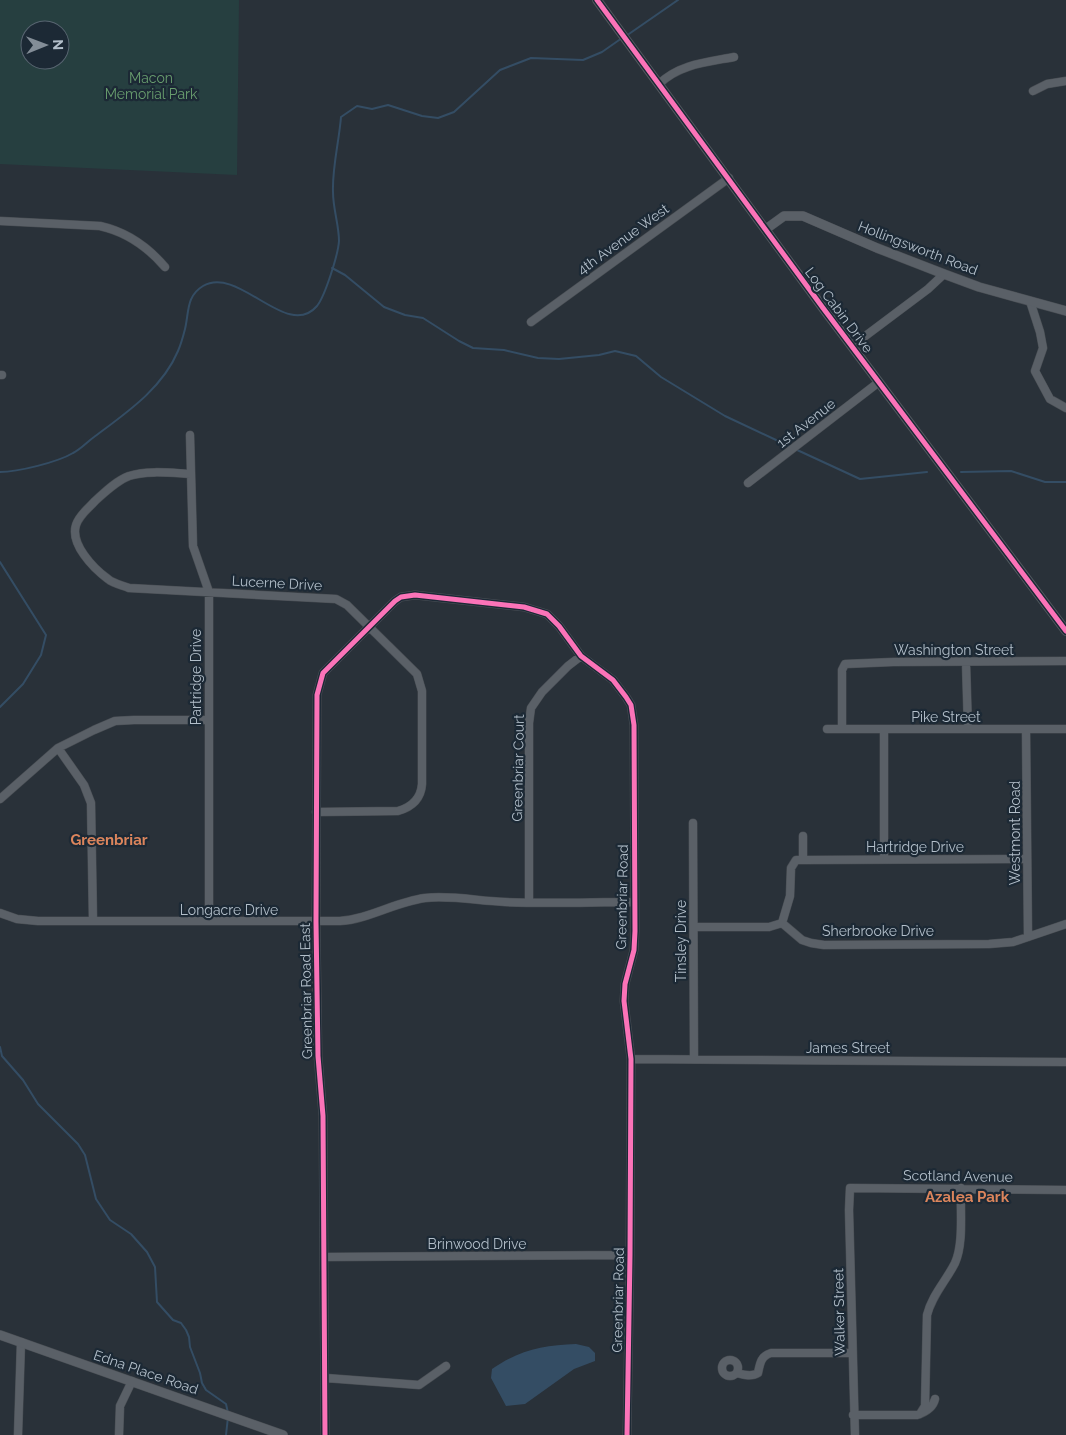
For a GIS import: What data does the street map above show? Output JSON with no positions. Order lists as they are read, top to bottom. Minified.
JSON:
{"streets":{"street":["4th Avenue West","Hollingsworth Road","Log Cabin Drive","1st Avenue","Lucerne Drive","Washington Street","Partridge Drive","Pike Street","Greenbriar Court","Westmont Road","Hartridge Drive","Greenbriar Road","Longacre Drive","Sherbrooke Drive","Tinsley Drive","Greenbriar Road East","James Street","Scotland Avenue","Brinwood Drive","Walker Street","Edna Place Road"]},"crossings":[["4th Avenue West","Log Cabin Drive"],["Hollingsworth Road","Log Cabin Drive"],["Log Cabin Drive","1st Avenue"],["Lucerne Drive","Partridge Drive"],["Lucerne Drive","Greenbriar Road"],["Lucerne Drive","Greenbriar Road East"],["Washington Street","Pike Street"],["Partridge Drive","Longacre Drive"],["Pike Street","Westmont Road"],["Greenbriar Court","Greenbriar Road"],["Greenbriar Court","Longacre Drive"],["Westmont Road","Hartridge Drive"],["Westmont Road","Sherbrooke Drive"],["Greenbriar Road","Longacre Drive"],["Greenbriar Road","Greenbriar Road East"],["Greenbriar Road","James Street"],["Greenbriar Road","Brinwood Drive"],["Longacre Drive","Greenbriar Road East"],["Tinsley Drive","James Street"],["Greenbriar Road East","Brinwood Drive"],["Scotland Avenue","Walker Street"]],"districts":["Greenbriar","Azalea Park"],"parks":["Macon Memorial Park"],"north":"right"}
